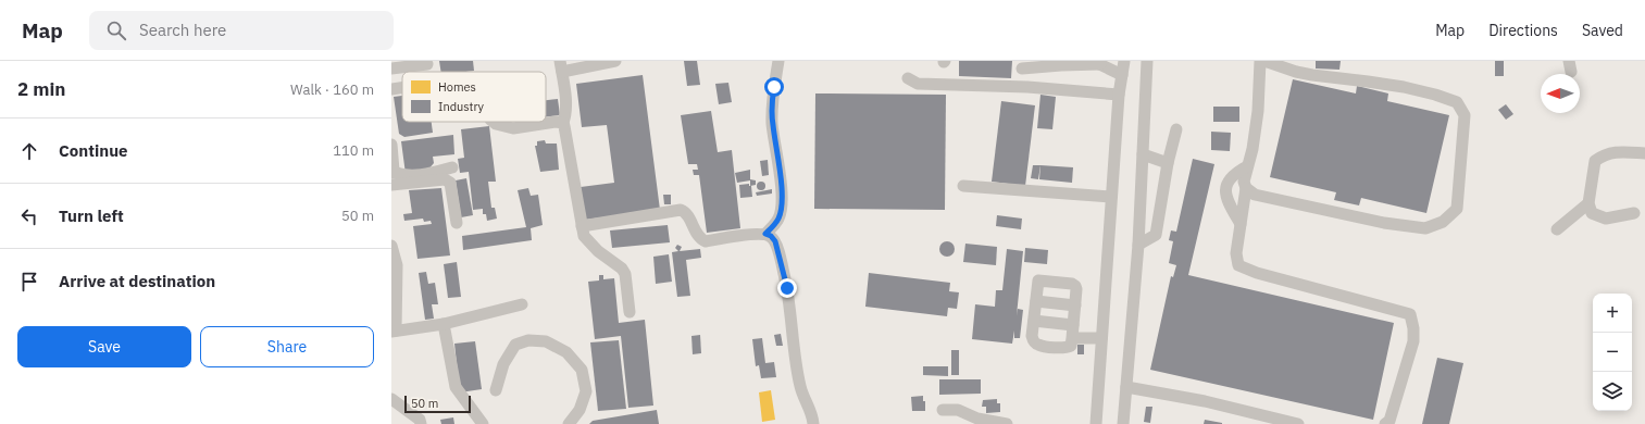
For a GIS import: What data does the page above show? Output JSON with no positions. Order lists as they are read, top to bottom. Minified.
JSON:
{"legend":["Homes","Industry"],"scale_bar":"50 m","north":"left","page":{"header":"Map","search":"Search here","nav":["Map","Directions","Saved"],"heading":["2 min","Walk · 160 m"],"list":[["Continue","110 m"],["Turn left","50 m"],"Arrive at destination"],"map_buttons":["+","−"],"buttons":["Save","Share"],"scale":"50 m"}}
